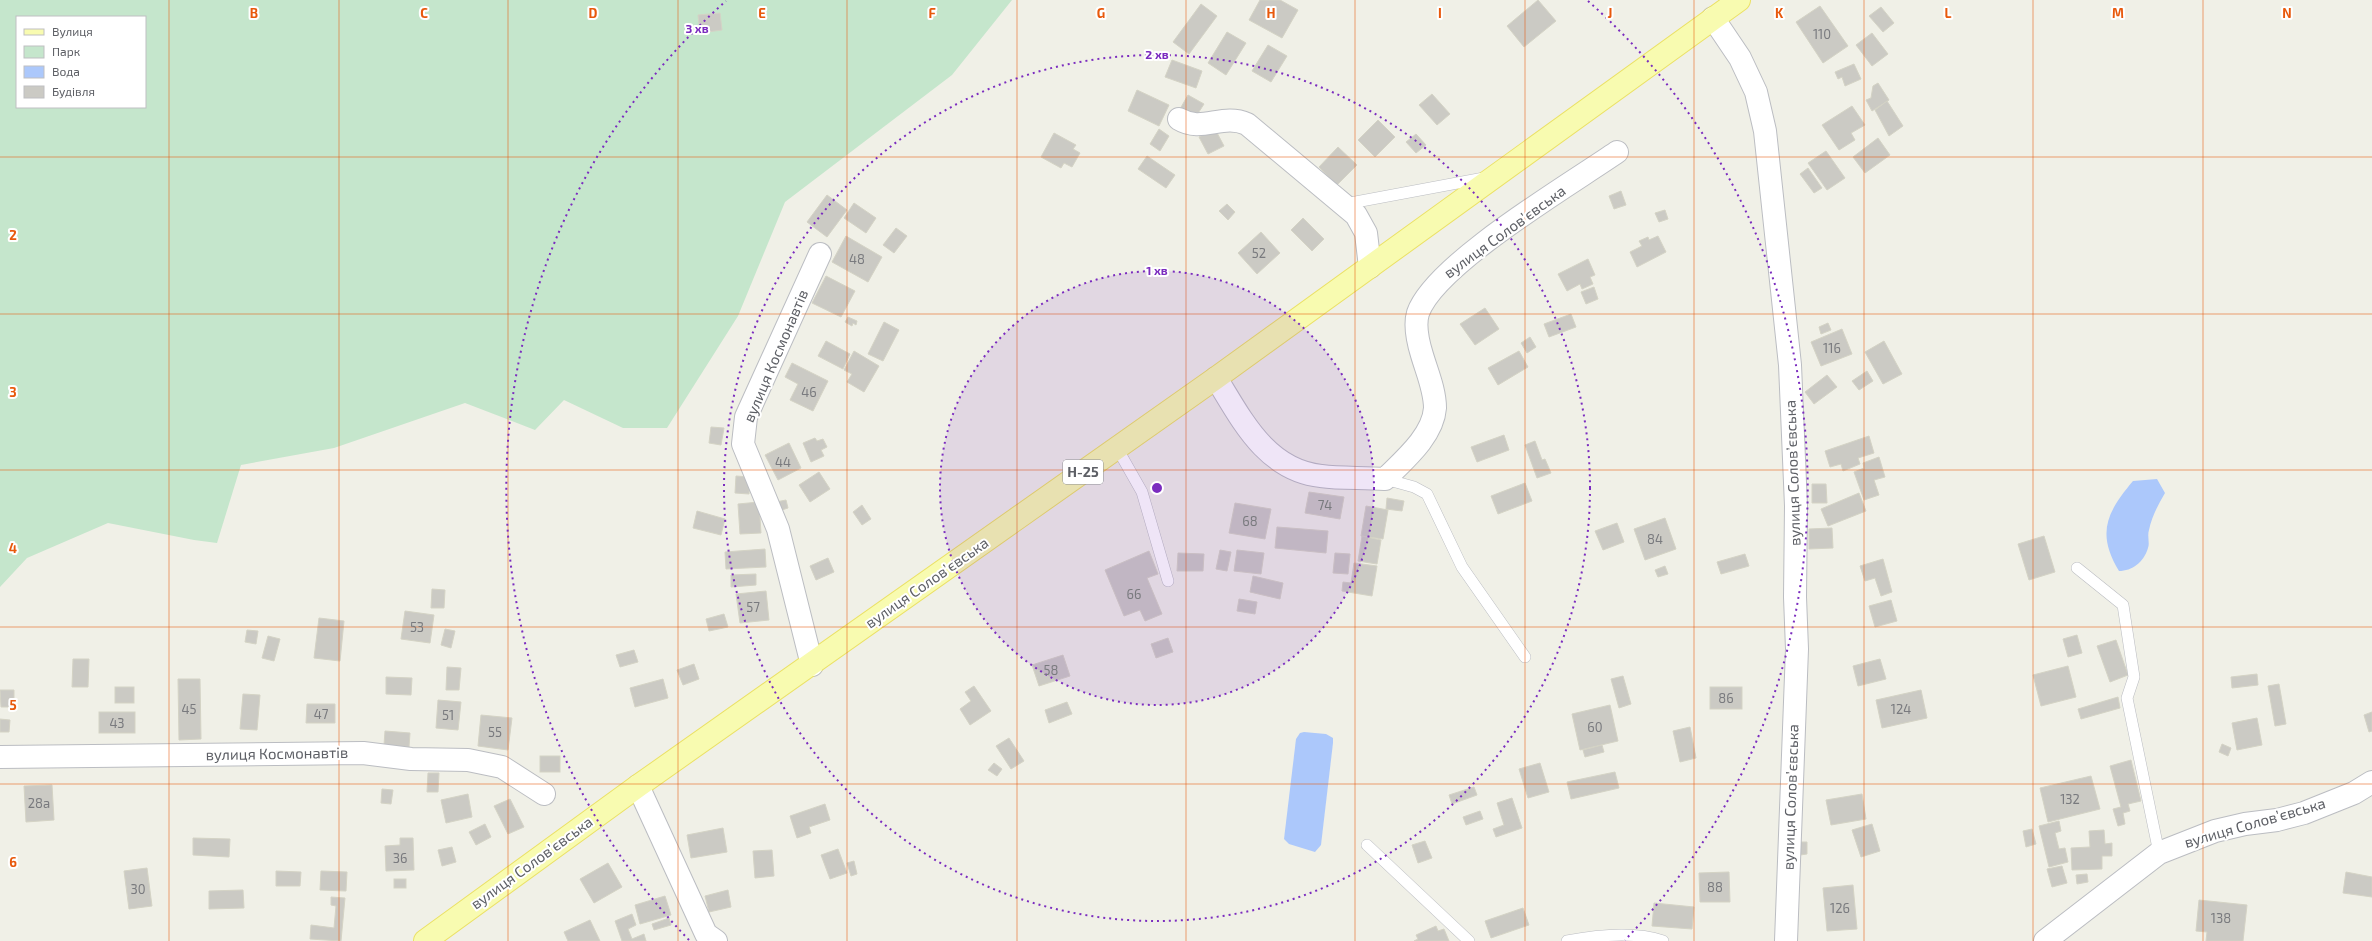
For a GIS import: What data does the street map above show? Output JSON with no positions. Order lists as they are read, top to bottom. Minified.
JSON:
{"streets":{"main road":["вулиця Соловʼєвська","Н-25"],"street":["вулиця Космонавтів"]},"crossings":[["вулиця Соловʼєвська","вулиця Космонавтів"]],"house_numbers":["110","52","48","116","46","44","74","68","84","66","57","53","58","86","45","124","47","51","43","60","55","132","28а","36","88","30","126","138"],"legend":["Вулиця","Парк","Вода","Будівля"],"grid":{"columns":["B","C","D","E","F","G","H","I","J","K","L","M","N"],"rows":["2","3","4","5","6"]},"rings":["3 хв","2 хв","1 хв"]}
